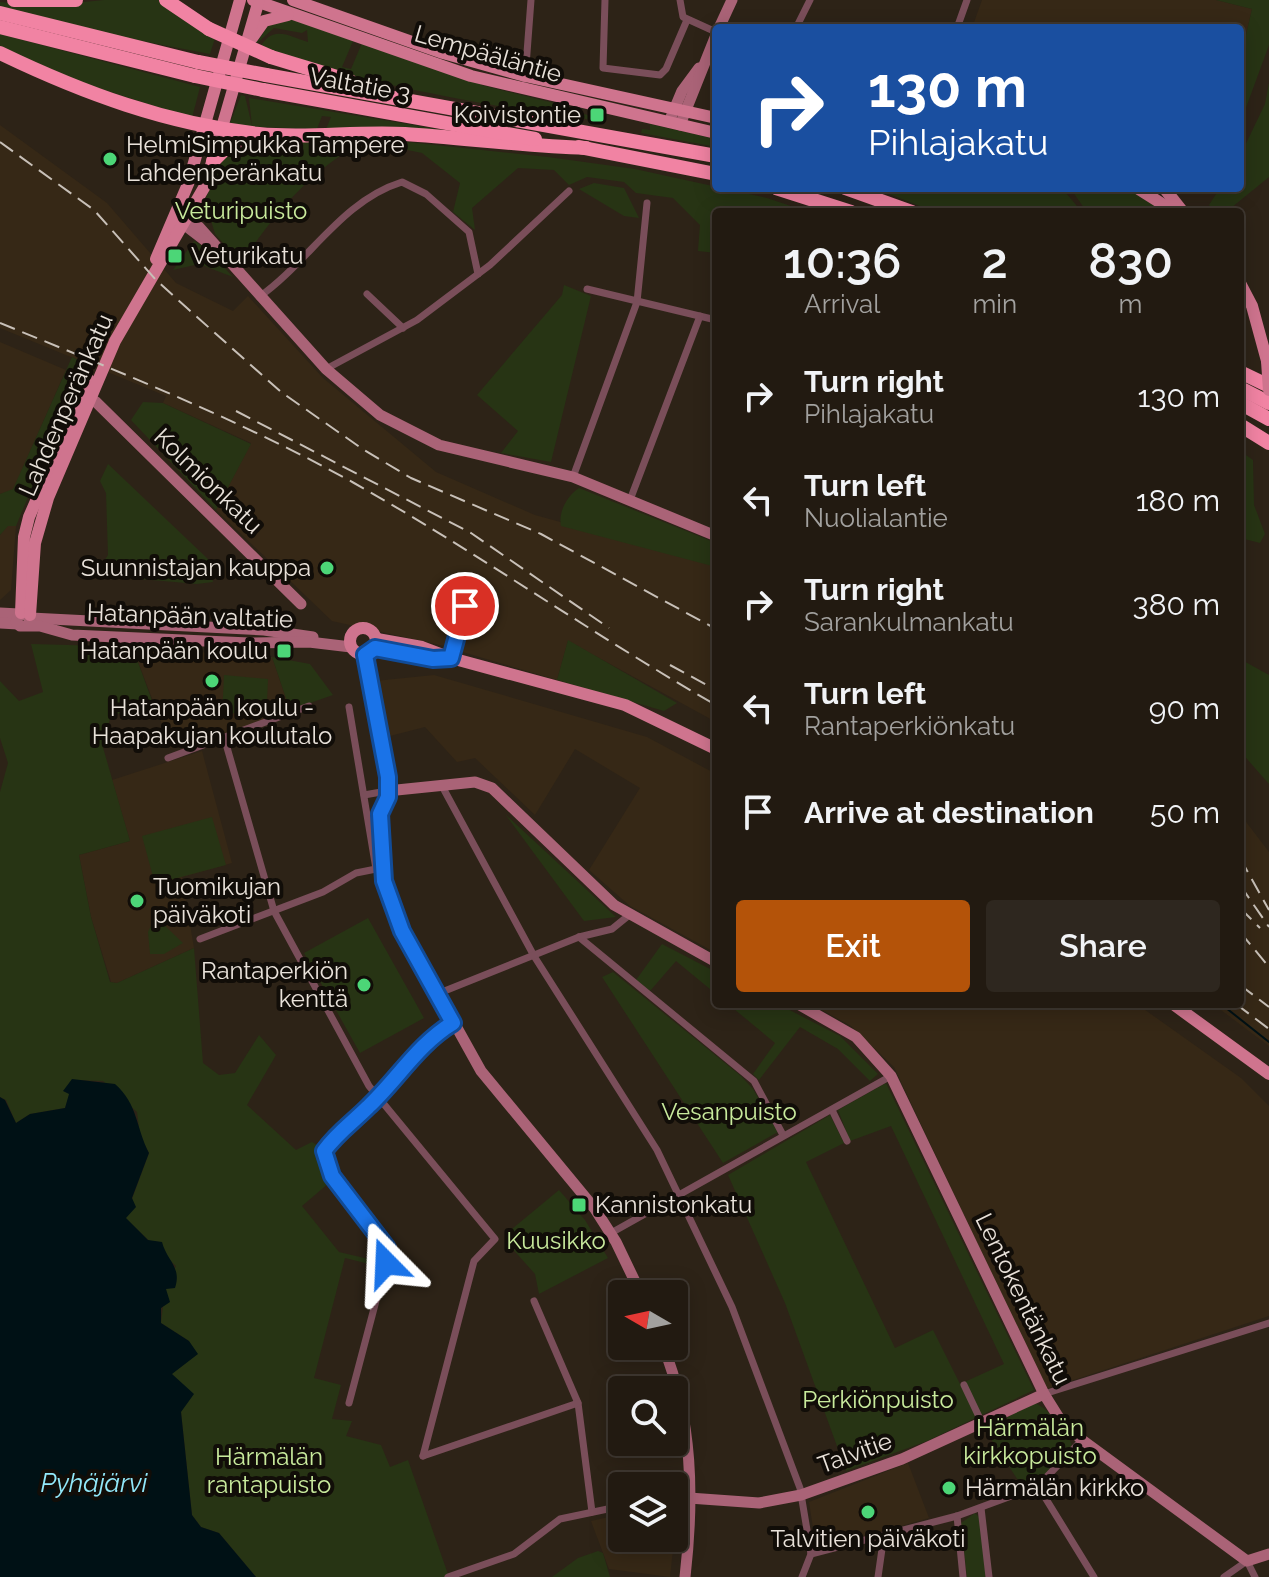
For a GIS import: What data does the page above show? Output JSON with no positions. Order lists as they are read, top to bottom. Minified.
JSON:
{"streets":{"highway":["Valtatie 3"],"main road":["Lempääläntie","Lahdenperänkatu"],"street":["Kolmionkatu","Hatanpään valtatie","Lentokentänkatu","Talvitie"]},"crossings":[["Lempääläntie","Lahdenperänkatu"],["Lahdenperänkatu","Kolmionkatu"],["Lahdenperänkatu","Hatanpään valtatie"],["Lentokentänkatu","Talvitie"]],"water":["Pyhäjärvi"],"parks":["Veturipuisto","Vesanpuisto","Kuusikko","Perkiönpuisto","Härmälän kirkkopuisto","Härmälän rantapuisto"],"places":{"transit":["Koivistontie","Veturikatu","Hatanpään koulu","Kannistonkatu"],"other":["HelmiSimpukka Tampere Lahdenperänkatu","Suunnistajan kauppa","Hatanpään koulu - Haapakujan koulutalo","Tuomikujan päiväkoti","Rantaperkiön kenttä","Härmälän kirkko","Talvitien päiväkoti"]},"north":"left","page":{"turn":["130 m","Pihlajakatu"],"eta":["10:36","Arrival","2","min","830","m"],"list":[{"name":"Turn right","note":"Pihlajakatu","value":"130 m"},{"name":"Turn left","note":"Nuolialantie","value":"180 m"},{"name":"Turn right","note":"Sarankulmankatu","value":"380 m"},{"name":"Turn left","note":"Rantaperkiönkatu","value":"90 m"},{"name":"Arrive at destination","value":"50 m"}],"buttons":["Exit","Share"]}}
